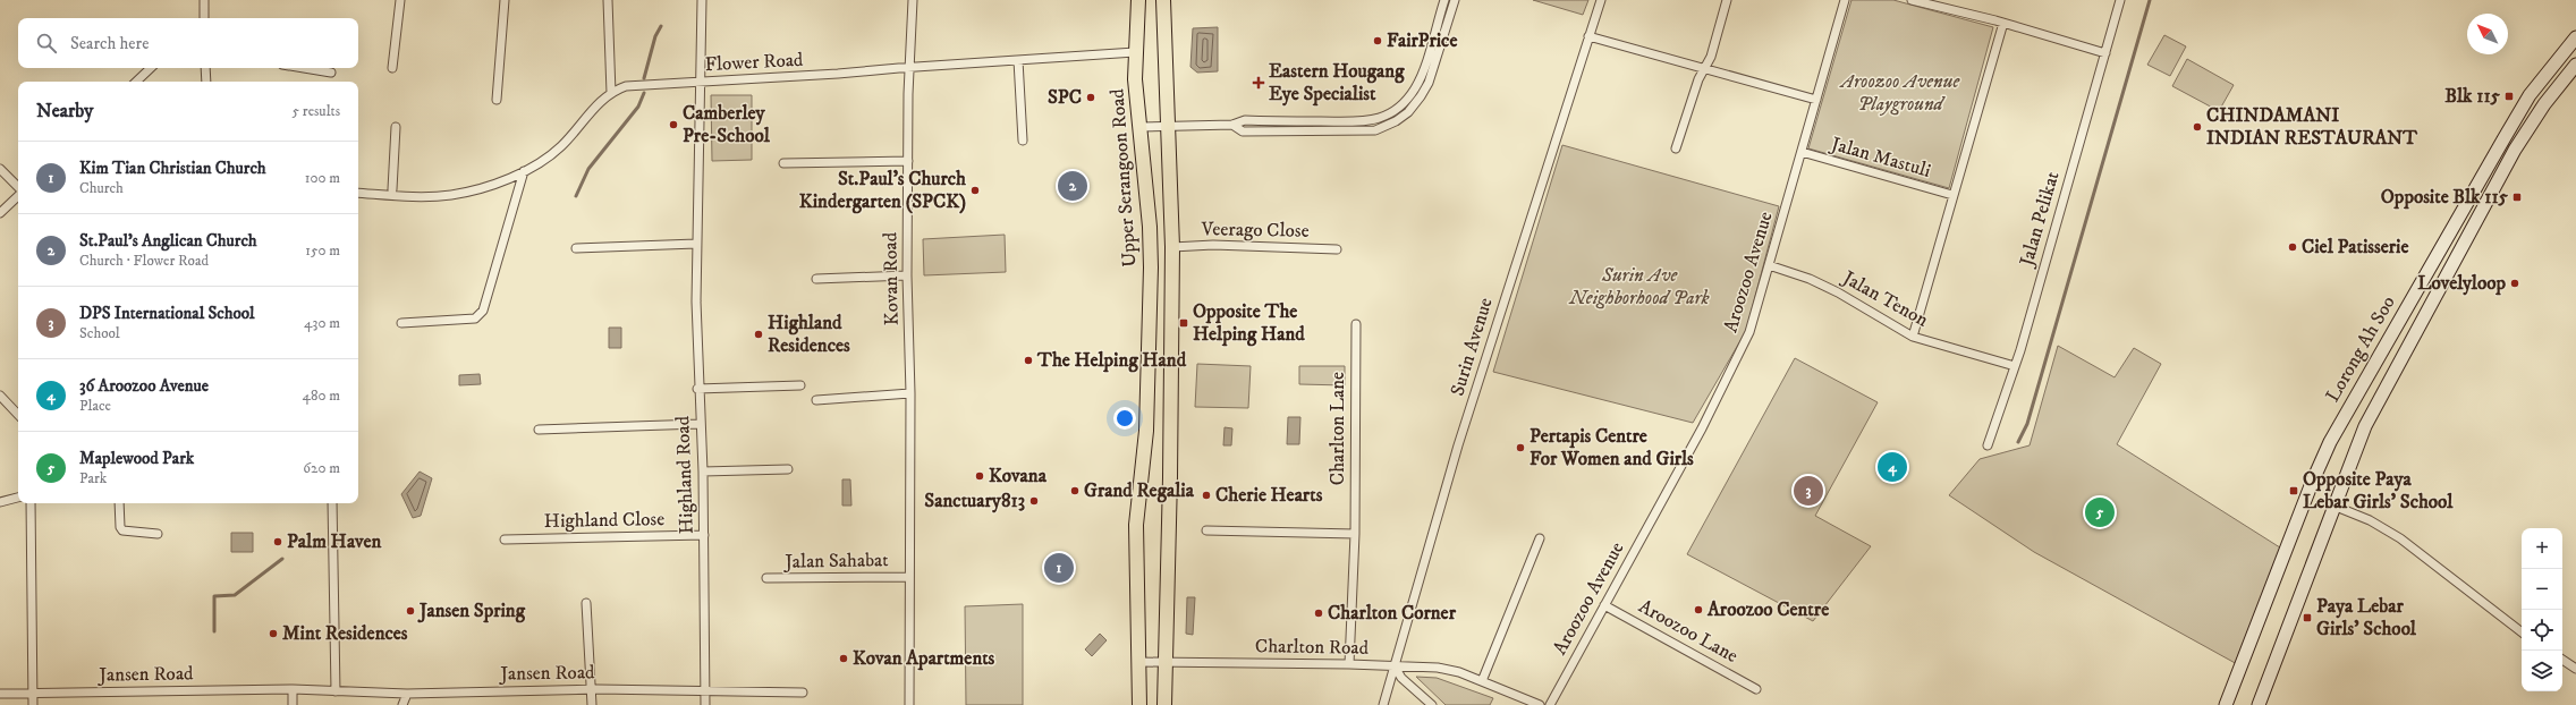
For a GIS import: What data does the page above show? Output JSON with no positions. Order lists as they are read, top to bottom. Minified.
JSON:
{"streets":{"main road":["Upper Serangoon Road","Lorong Ah Soo"],"street":["Flower Road","Jalan Mastuli","Jalan Pelikat","Veerago Close","Aroozoo Avenue","Kovan Road","Jalan Tenon","Surin Avenue","Charlton Lane","Highland Road","Highland Close","Jalan Sahabat","Aroozoo Lane","Charlton Road","Jansen Road"]},"crossings":[["Flower Road","Upper Serangoon Road"],["Flower Road","Kovan Road"],["Flower Road","Highland Road"],["Jalan Mastuli","Aroozoo Avenue"],["Jalan Mastuli","Jalan Tenon"],["Upper Serangoon Road","Charlton Road"],["Jalan Pelikat","Jalan Tenon"],["Aroozoo Avenue","Jalan Tenon"],["Aroozoo Avenue","Aroozoo Lane"],["Kovan Road","Jalan Sahabat"],["Surin Avenue","Charlton Road"],["Charlton Lane","Charlton Road"],["Highland Road","Highland Close"],["Highland Road","Jansen Road"]],"parks":["Aroozoo Avenue Playground","Surin Ave Neighborhood Park"],"places":{"other":["FairPrice","SPC","Camberley Pre-School","CHINDAMANI INDIAN RESTAURANT","St.Paul's Church Kindergarten (SPCK)","Ciel Patisserie","Lovelyloop","Highland Residences","The Helping Hand","Pertapis Centre For Women and Girls","Kovana","Grand Regalia","Cherie Hearts","Sanctuary813","Palm Haven","Aroozoo Centre","Jansen Spring","Charlton Corner","Mint Residences","Kovan Apartments"],"health":["Eastern Hougang Eye Specialist"],"transit":["Blk 115","Opposite Blk 115","Opposite The Helping Hand","Opposite Paya Lebar Girls' School","Paya Lebar Girls' School"]},"north":"top left","page":{"search":"Search here","heading":["Nearby","5 results"],"list":[{"mark":"1","name":"Kim Tian Christian Church","note":"Church","value":"100 m"},{"mark":"2","name":"St.Paul's Anglican Church","note":"Church · Flower Road","value":"150 m"},{"mark":"3","name":"DPS International School","note":"School","value":"430 m"},{"mark":"4","name":"36 Aroozoo Avenue","note":"Place","value":"480 m"},{"mark":"5","name":"Maplewood Park","note":"Park","value":"620 m"}],"pins":["2","4","3","5","1"],"map_buttons":["+","−"]}}
